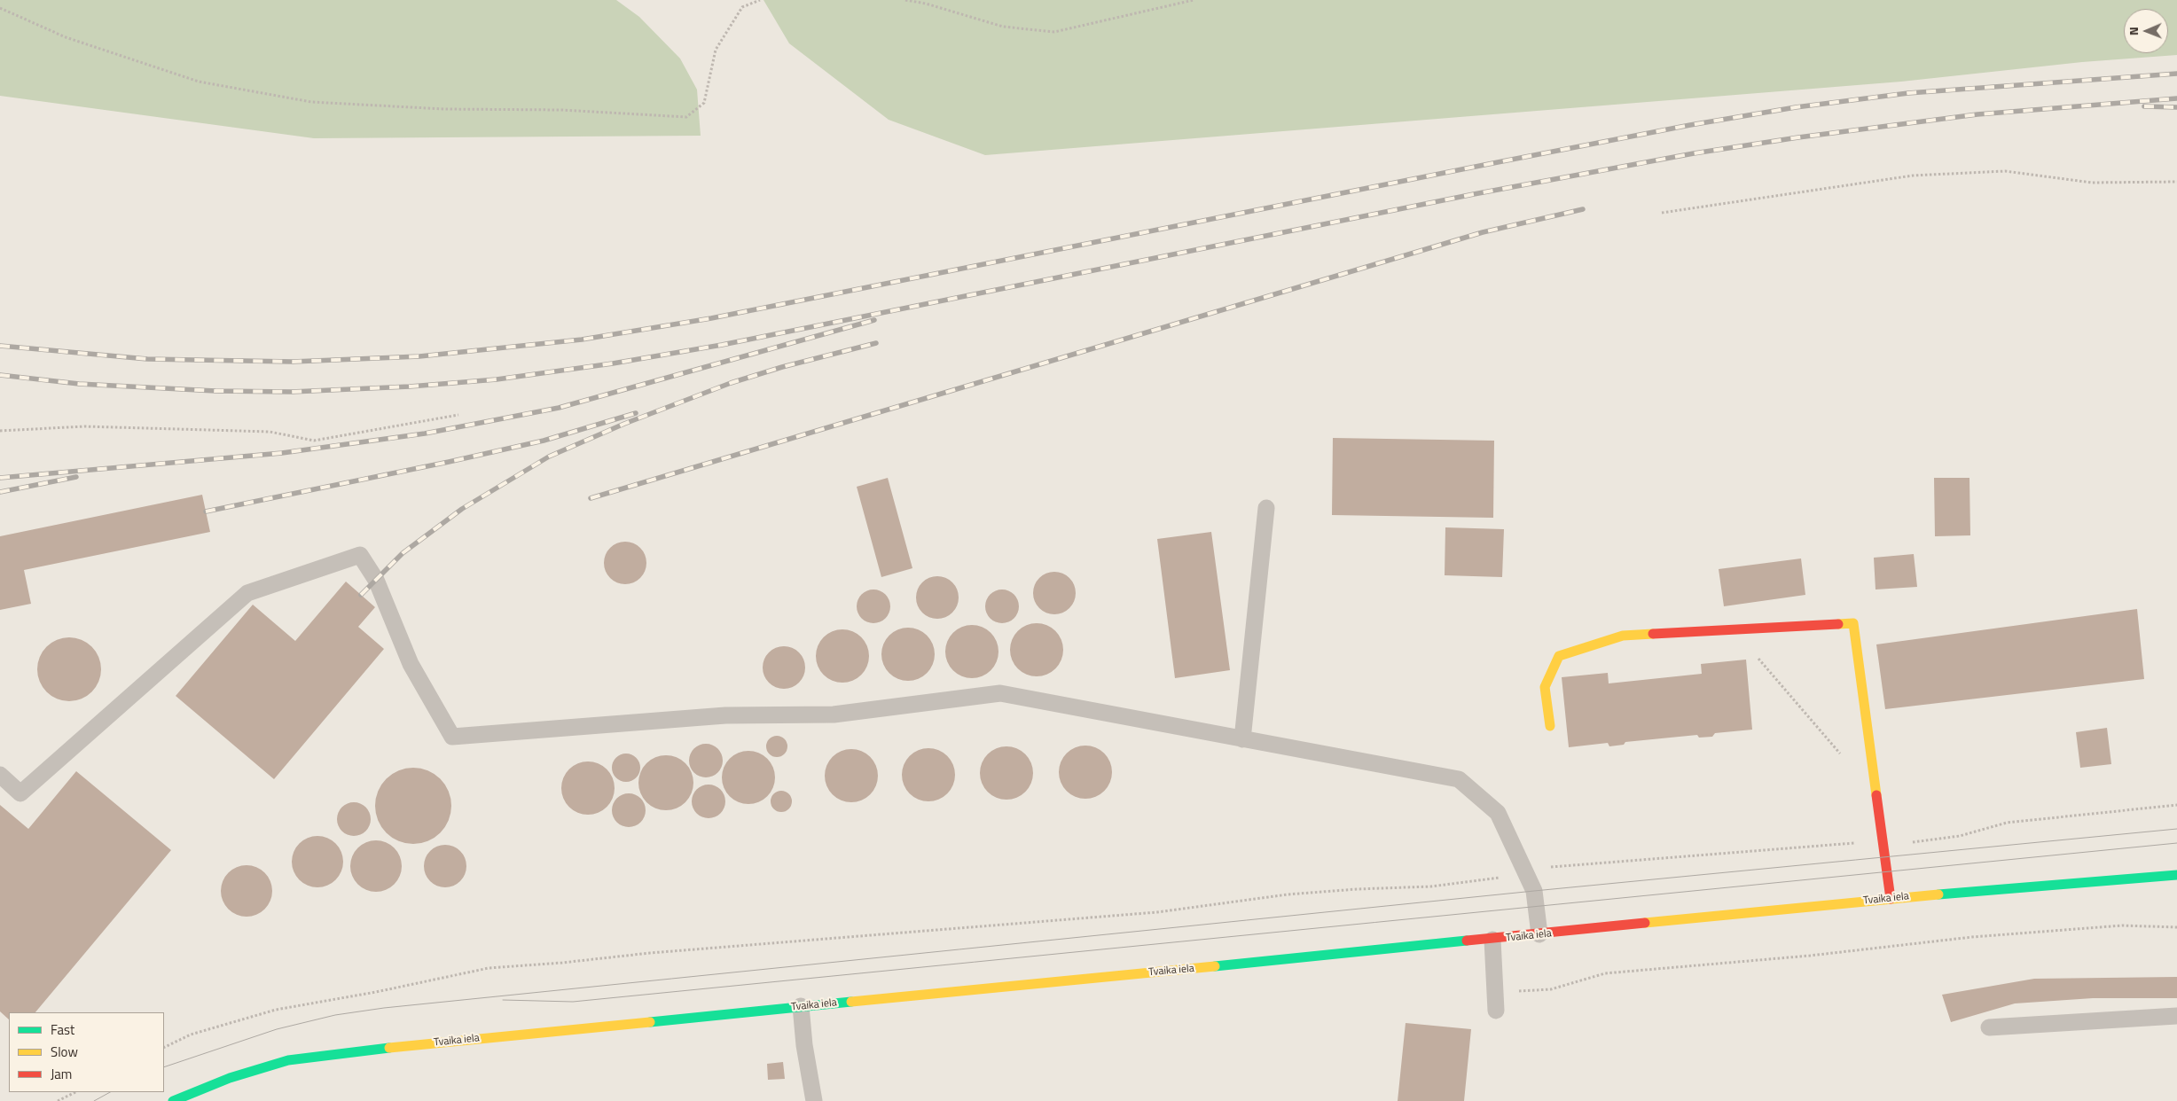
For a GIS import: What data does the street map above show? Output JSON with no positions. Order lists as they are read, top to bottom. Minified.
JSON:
{"streets":{"street":["Tvaika iela"]},"legend":["Fast","Slow","Jam"],"north":"left"}
